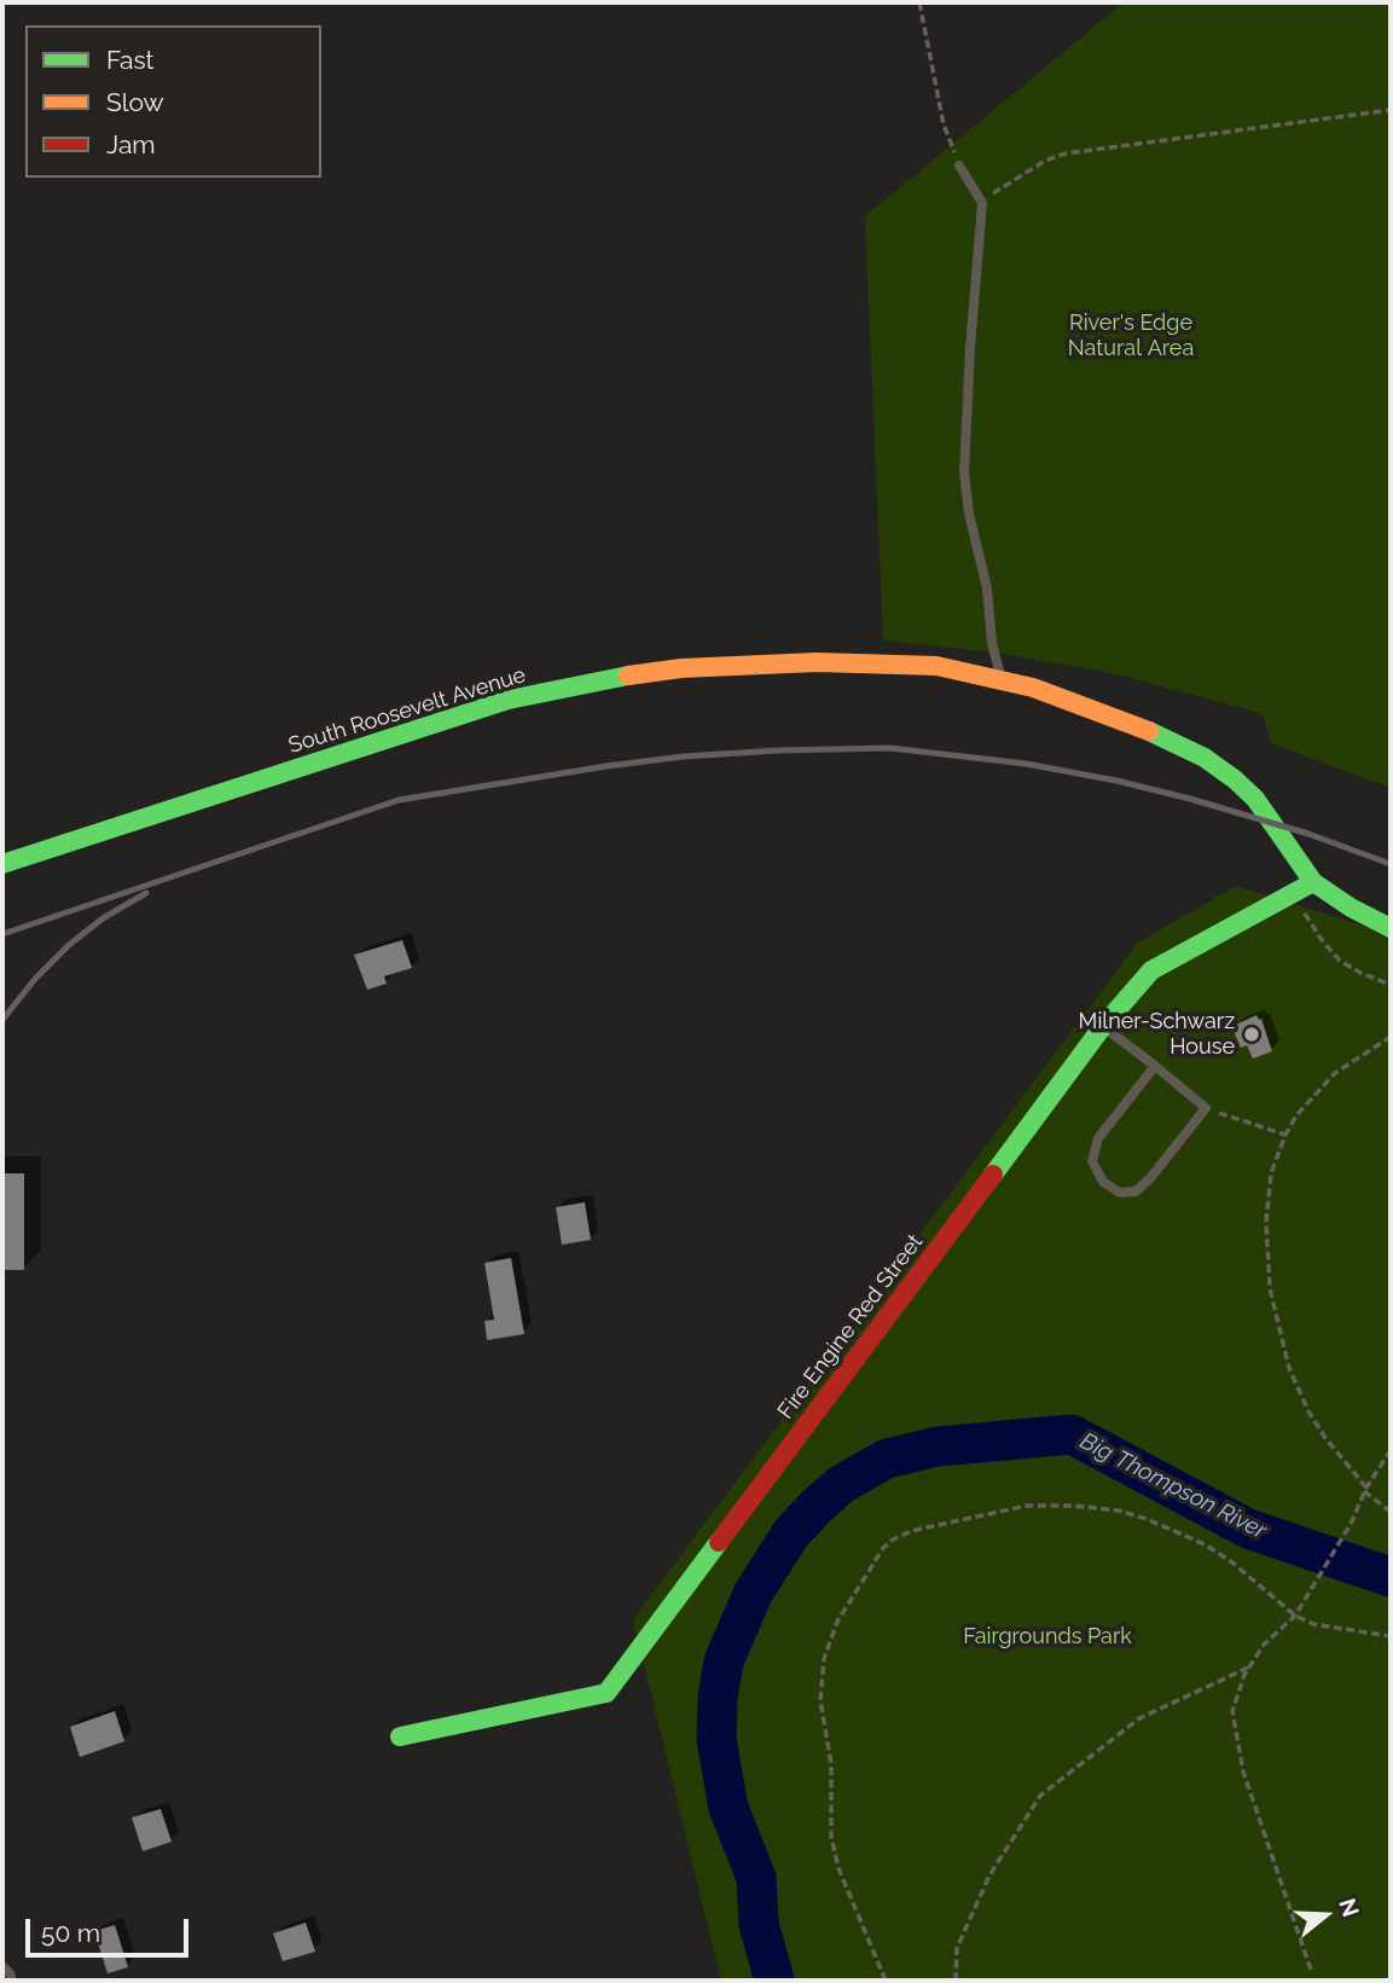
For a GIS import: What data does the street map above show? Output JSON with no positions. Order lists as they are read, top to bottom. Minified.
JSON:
{"streets":{"street":["South Roosevelt Avenue","Fire Engine Red Street"]},"crossings":[["South Roosevelt Avenue","Fire Engine Red Street"]],"water":["Big Thompson River"],"parks":["River's Edge Natural Area","Fairgrounds Park"],"places":["Milner-Schwarz House"],"legend":["Fast","Slow","Jam"],"scale_bar":"50 m","north":"right"}
